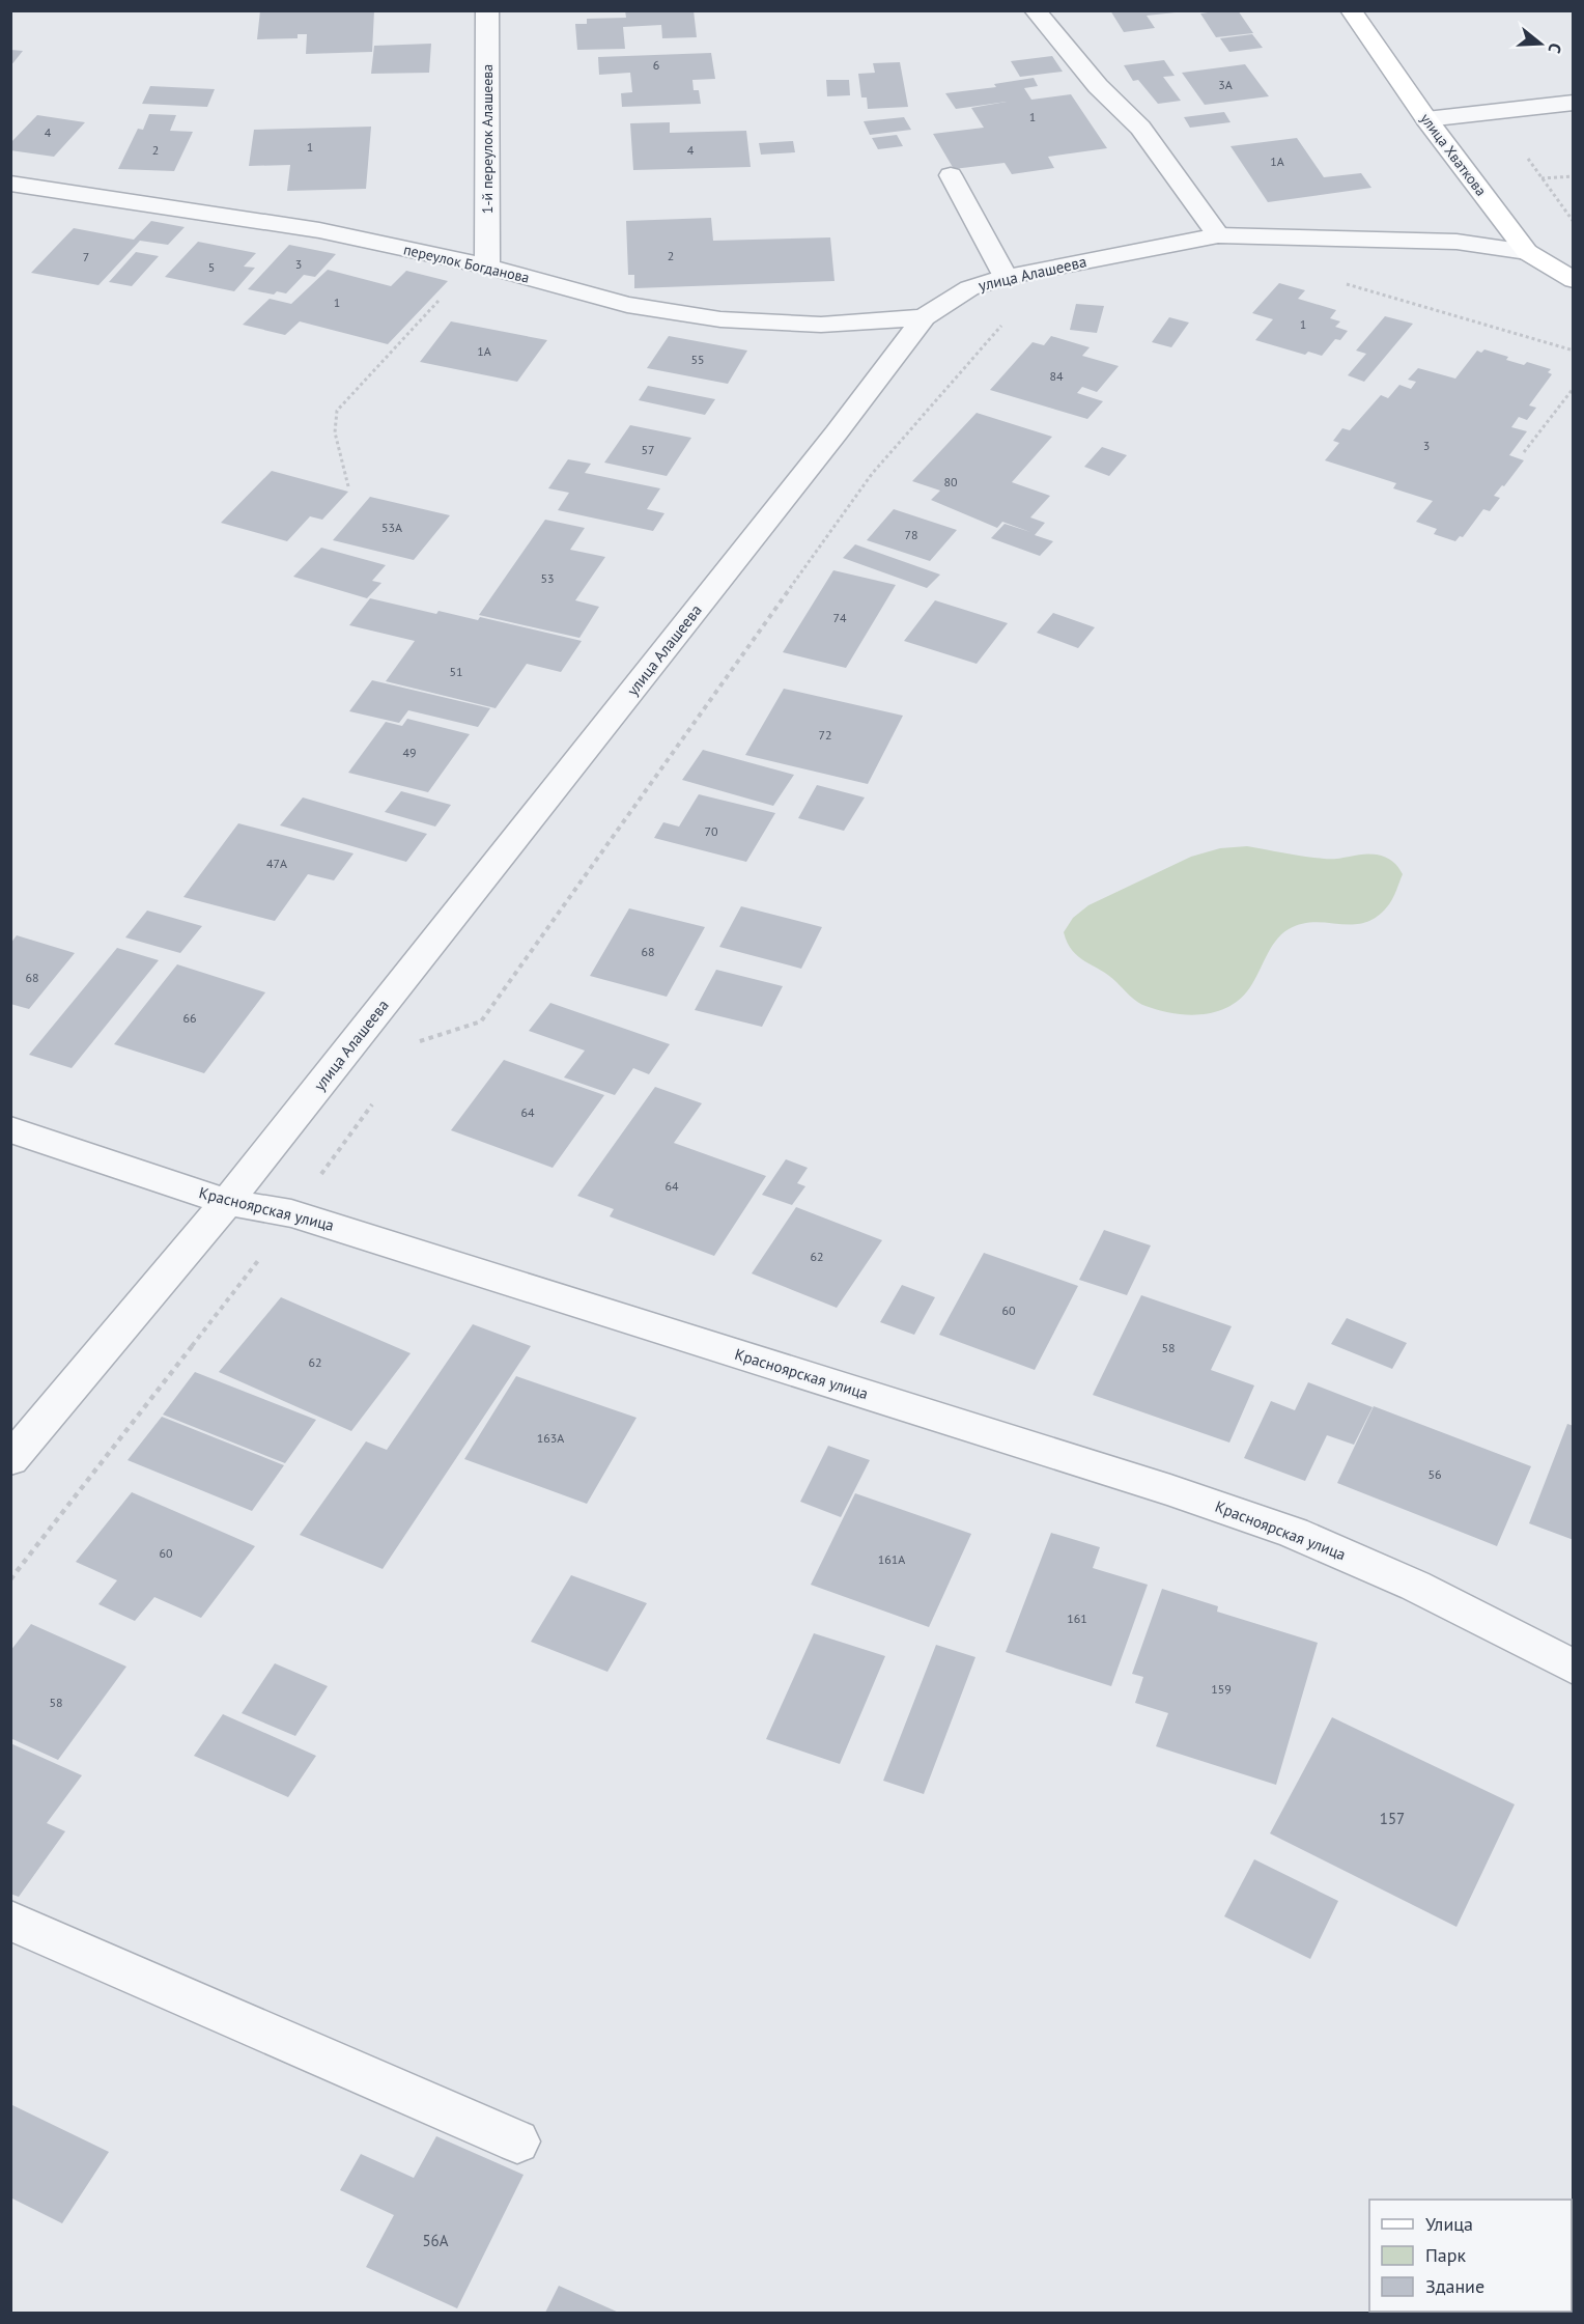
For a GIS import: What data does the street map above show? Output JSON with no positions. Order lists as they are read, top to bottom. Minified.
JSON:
{"streets":{"main road":["улица Хваткова"],"street":["1-й переулок Алашеева","переулок Богданова","улица Алашеева","Красноярская улица"]},"crossings":[["1-й переулок Алашеева","переулок Богданова"],["улица Хваткова","улица Алашеева"],["переулок Богданова","улица Алашеева"],["улица Алашеева","Красноярская улица"]],"house_numbers":["6","3А","1","4","1","2","4","1А","2","7","3","5","1","1","1А","55","84","3","57","80","53А","78","53","74","51","72","49","70","47А","68","68","66","64","64","62","60","58","62","163А","56","60","161А","161","159","58","157","56А"],"legend":["Улица","Парк","Здание"],"north":"right"}
